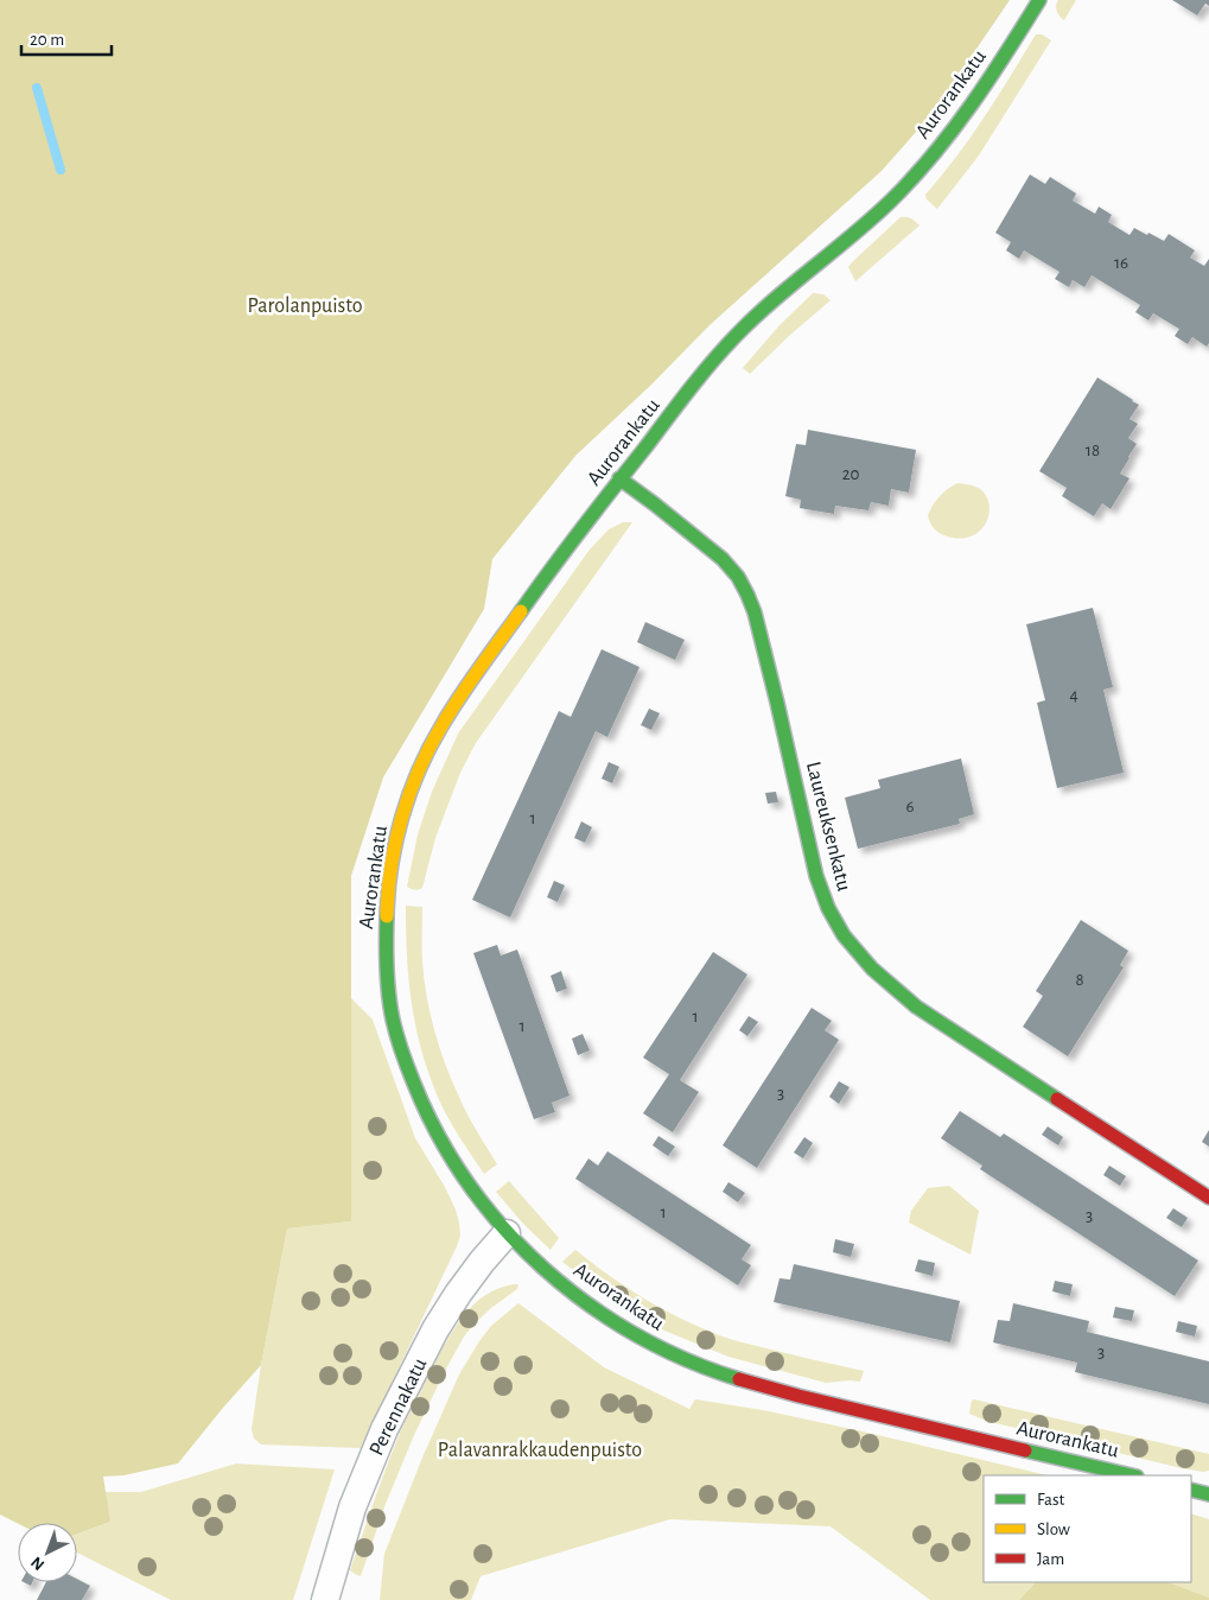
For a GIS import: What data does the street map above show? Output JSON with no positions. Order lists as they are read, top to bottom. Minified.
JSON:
{"streets":{"street":["Aurorankatu","Laureuksenkatu","Perennakatu"]},"crossings":[["Aurorankatu","Laureuksenkatu"],["Aurorankatu","Perennakatu"]],"parks":["Parolanpuisto","Palavanrakkaudenpuisto"],"house_numbers":["16","18","20","4","6","1","8","1","1","3","1","3","3"],"legend":["Fast","Slow","Jam"],"scale_bar":"20 m","north":"bottom left"}
